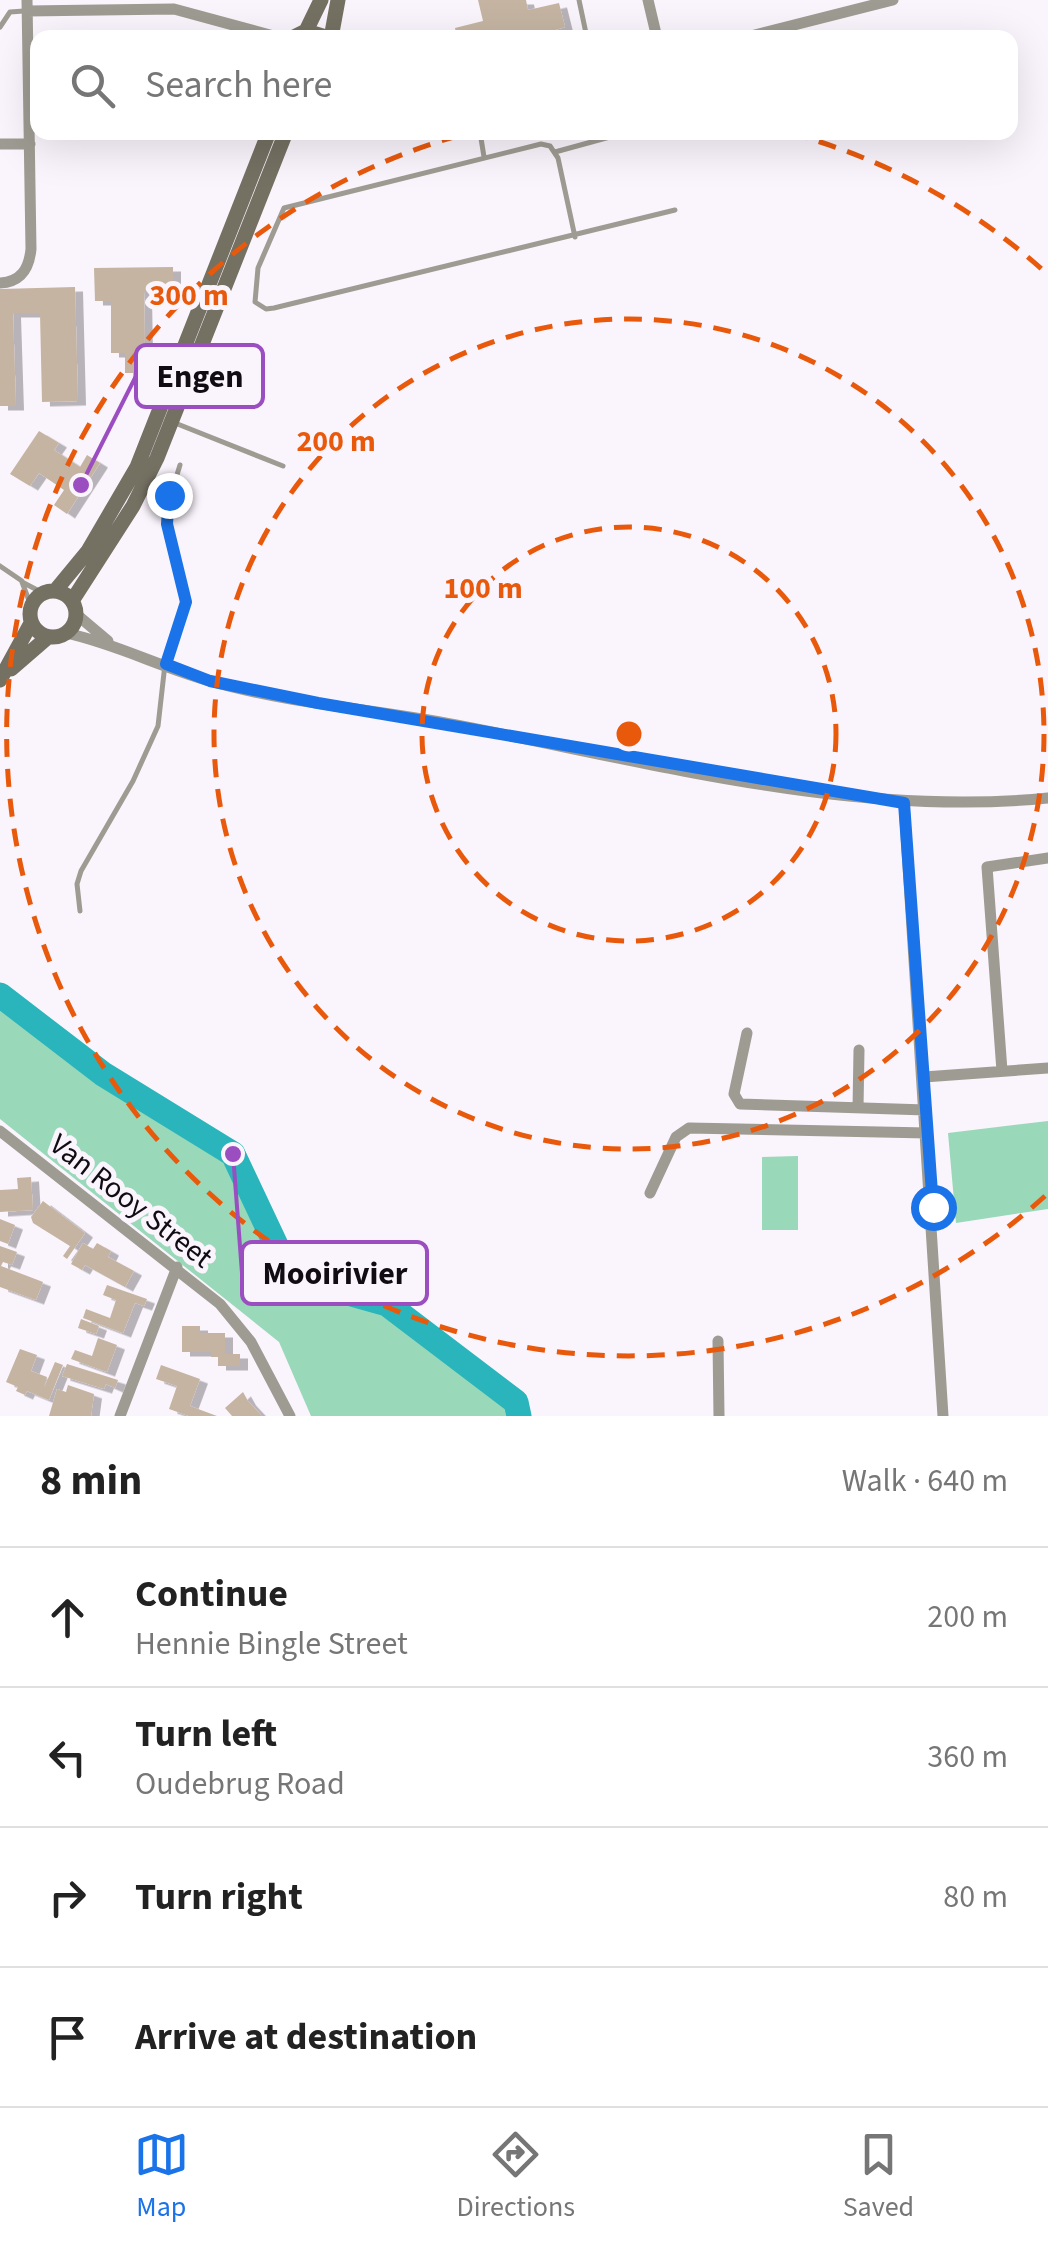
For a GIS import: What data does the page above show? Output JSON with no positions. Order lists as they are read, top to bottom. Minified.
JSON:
{"streets":{"street":["Van Rooy Street"]},"places":["Engen","Mooirivier"],"page":{"search":"Search here","heading":["8 min","Walk · 640 m"],"list":[["Continue","Hennie Bingle Street","200 m"],["Turn left","Oudebrug Road","360 m"],["Turn right","80 m"],"Arrive at destination"],"nav":["Map","Directions","Saved"]},"rings":["300 m","200 m","100 m"]}
